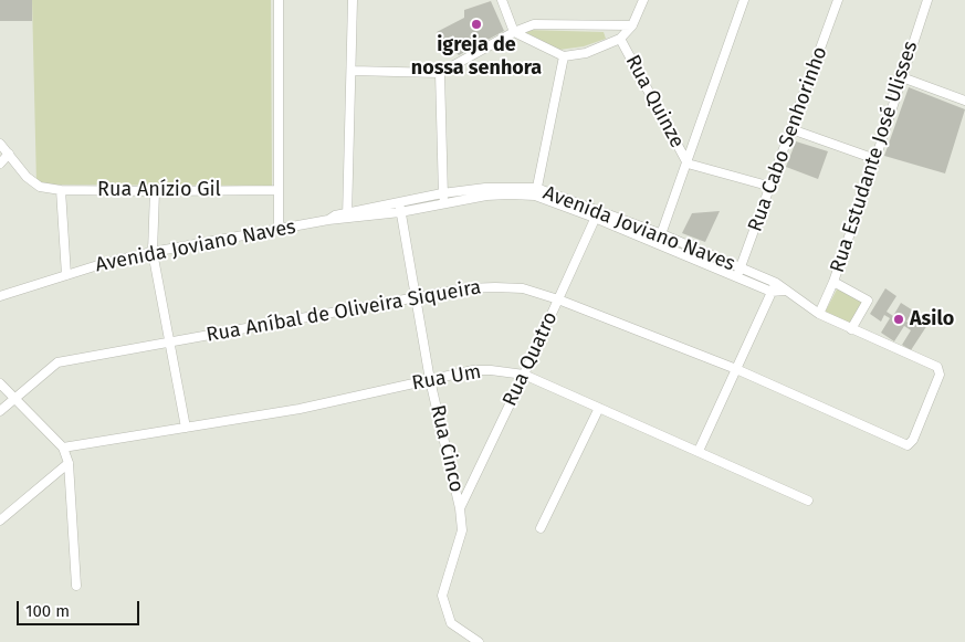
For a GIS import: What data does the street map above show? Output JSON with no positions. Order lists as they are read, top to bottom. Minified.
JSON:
{"streets":{"street":["Rua Quinze","Rua Cabo Senhorinho","Rua Estudante José Ulisses","Rua Anízio Gil","Avenida Joviano Naves","Rua Aníbal de Oliveira Siqueira","Rua Quatro","Rua Um","Rua Cinco"]},"crossings":[["Rua Cabo Senhorinho","Avenida Joviano Naves"],["Rua Estudante José Ulisses","Avenida Joviano Naves"],["Avenida Joviano Naves","Rua Aníbal de Oliveira Siqueira"],["Avenida Joviano Naves","Rua Quatro"],["Avenida Joviano Naves","Rua Cinco"],["Rua Aníbal de Oliveira Siqueira","Rua Quatro"],["Rua Aníbal de Oliveira Siqueira","Rua Cinco"],["Rua Quatro","Rua Um"],["Rua Quatro","Rua Cinco"],["Rua Um","Rua Cinco"]],"places":["igreja de nossa senhora","Asilo"],"scale_bar":"100 m"}
